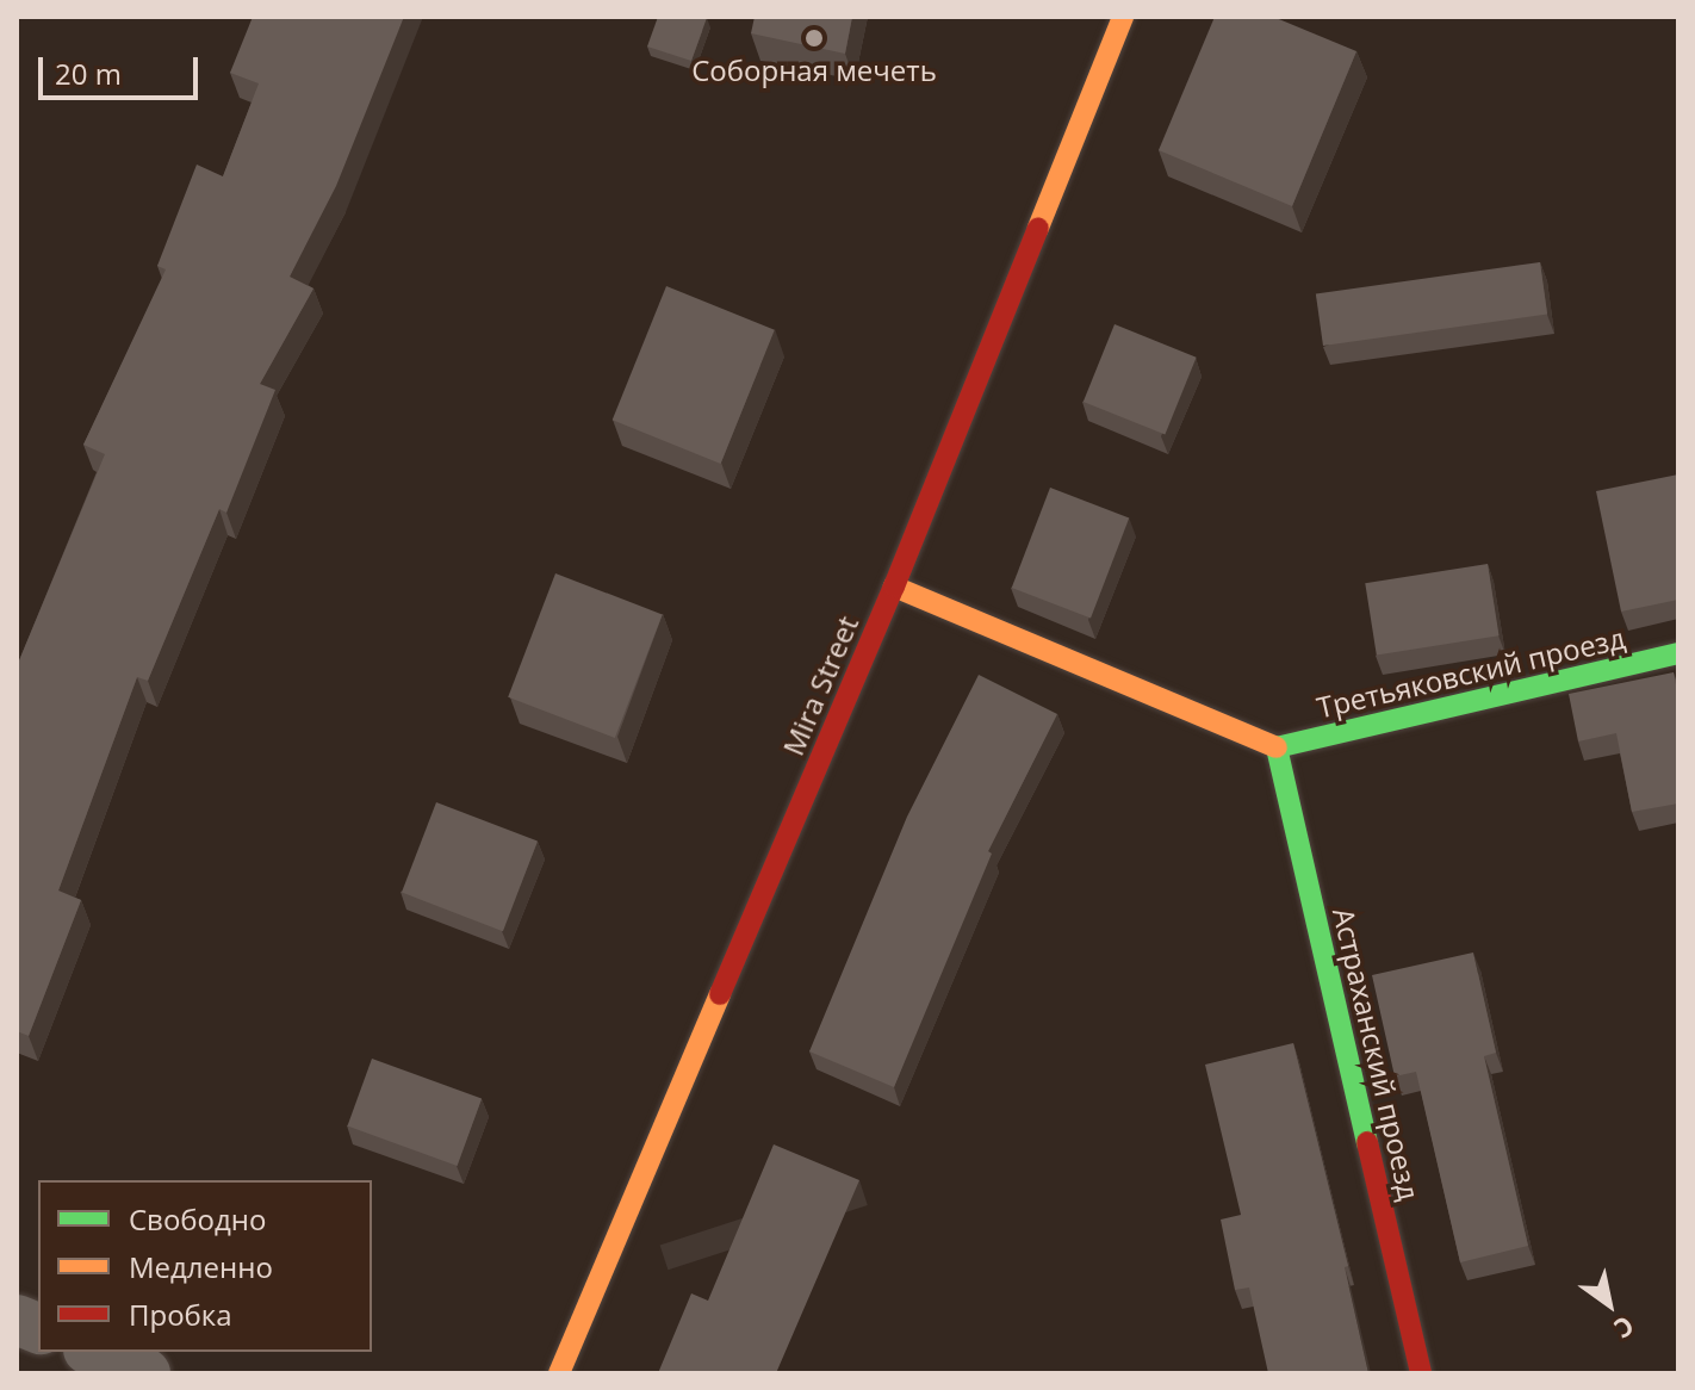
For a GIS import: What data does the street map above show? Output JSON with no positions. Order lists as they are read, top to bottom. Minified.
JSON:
{"streets":{"street":["Третьяковский проезд","Mira Street","Астраханский проезд"]},"crossings":[["Третьяковский проезд","Астраханский проезд"]],"places":["Соборная мечеть"],"legend":["Свободно","Медленно","Пробка"],"scale_bar":"20 m","north":"bottom right"}
